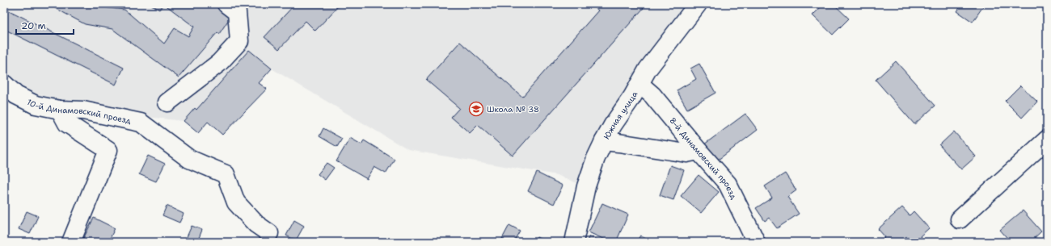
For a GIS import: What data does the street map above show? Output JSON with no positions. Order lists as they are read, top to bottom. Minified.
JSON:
{"streets":{"street":["10-й Динамовский проезд","Южная улица","8-й Динамовский проезд"]},"crossings":[["Южная улица","8-й Динамовский проезд"]],"places":{"school or university":["Школа № 38"]},"scale_bar":"20 m"}
